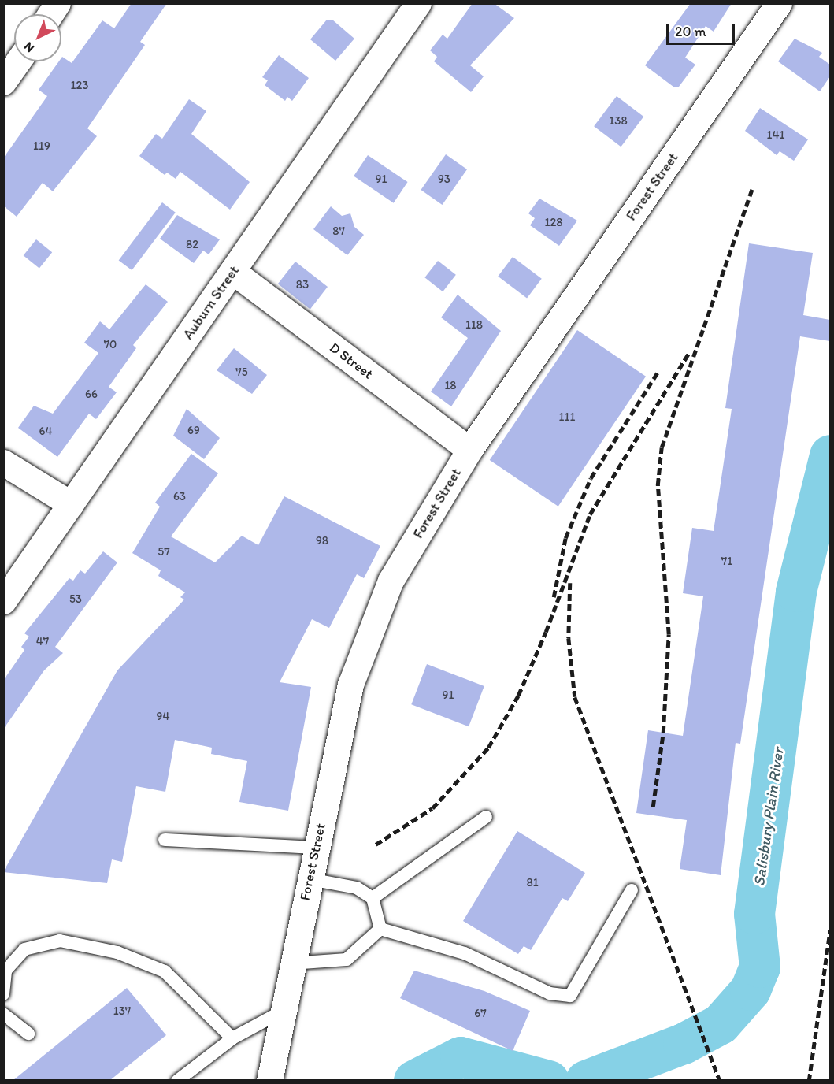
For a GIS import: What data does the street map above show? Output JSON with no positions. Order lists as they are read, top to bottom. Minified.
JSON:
{"streets":{"street":["Forest Street","Auburn Street","D Street"]},"crossings":[["Forest Street","D Street"],["Auburn Street","D Street"]],"water":["Salisbury Plain River"],"house_numbers":["123","138","141","119","91","93","128","87","82","83","118","70","75","18","66","111","69","64","63","98","57","71","53","47","91","94","81","137","67"],"scale_bar":"20 m","north":"bottom left"}
